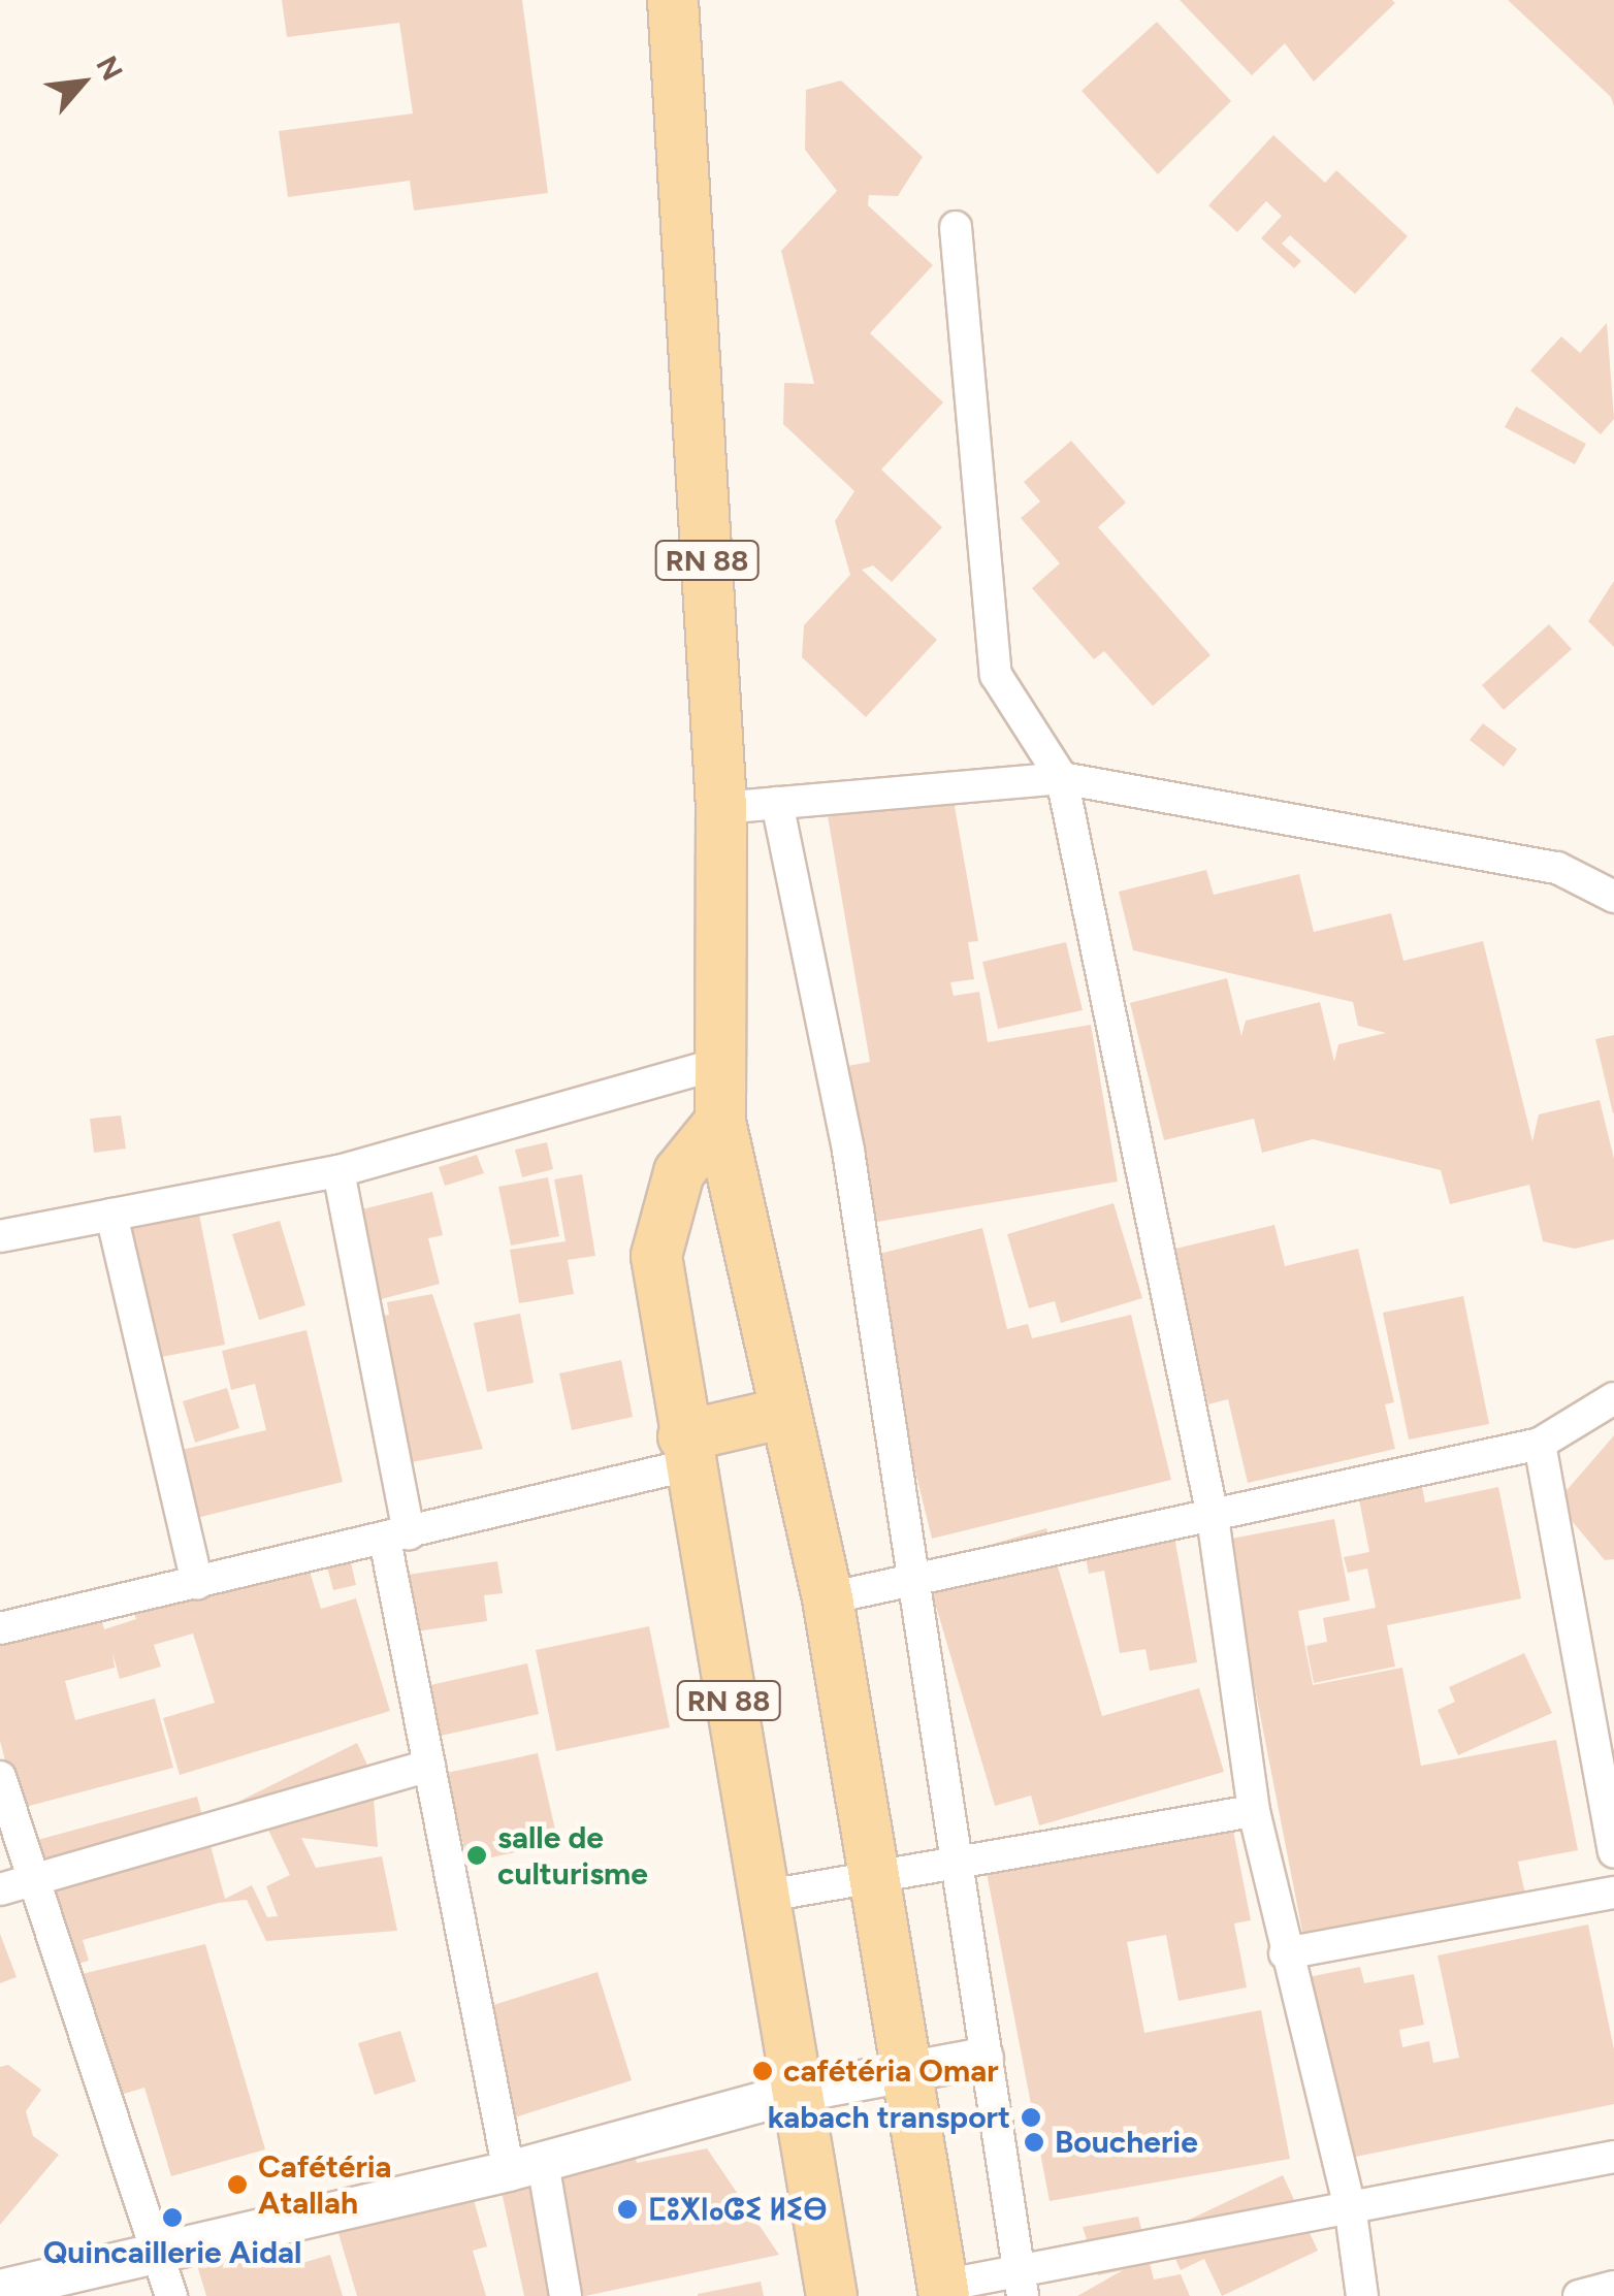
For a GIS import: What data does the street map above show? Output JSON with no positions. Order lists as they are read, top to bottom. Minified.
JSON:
{"streets":{"main road":["RN 88"]},"places":["salle de culturisme","cafétéria Omar","kabach transport","Boucherie","Cafétéria Atallah","ⵎⵓⵅⵏⴰⵛⵉ ⵍⵉⴱ","Quincaillerie Aidal"],"north":"top right"}
